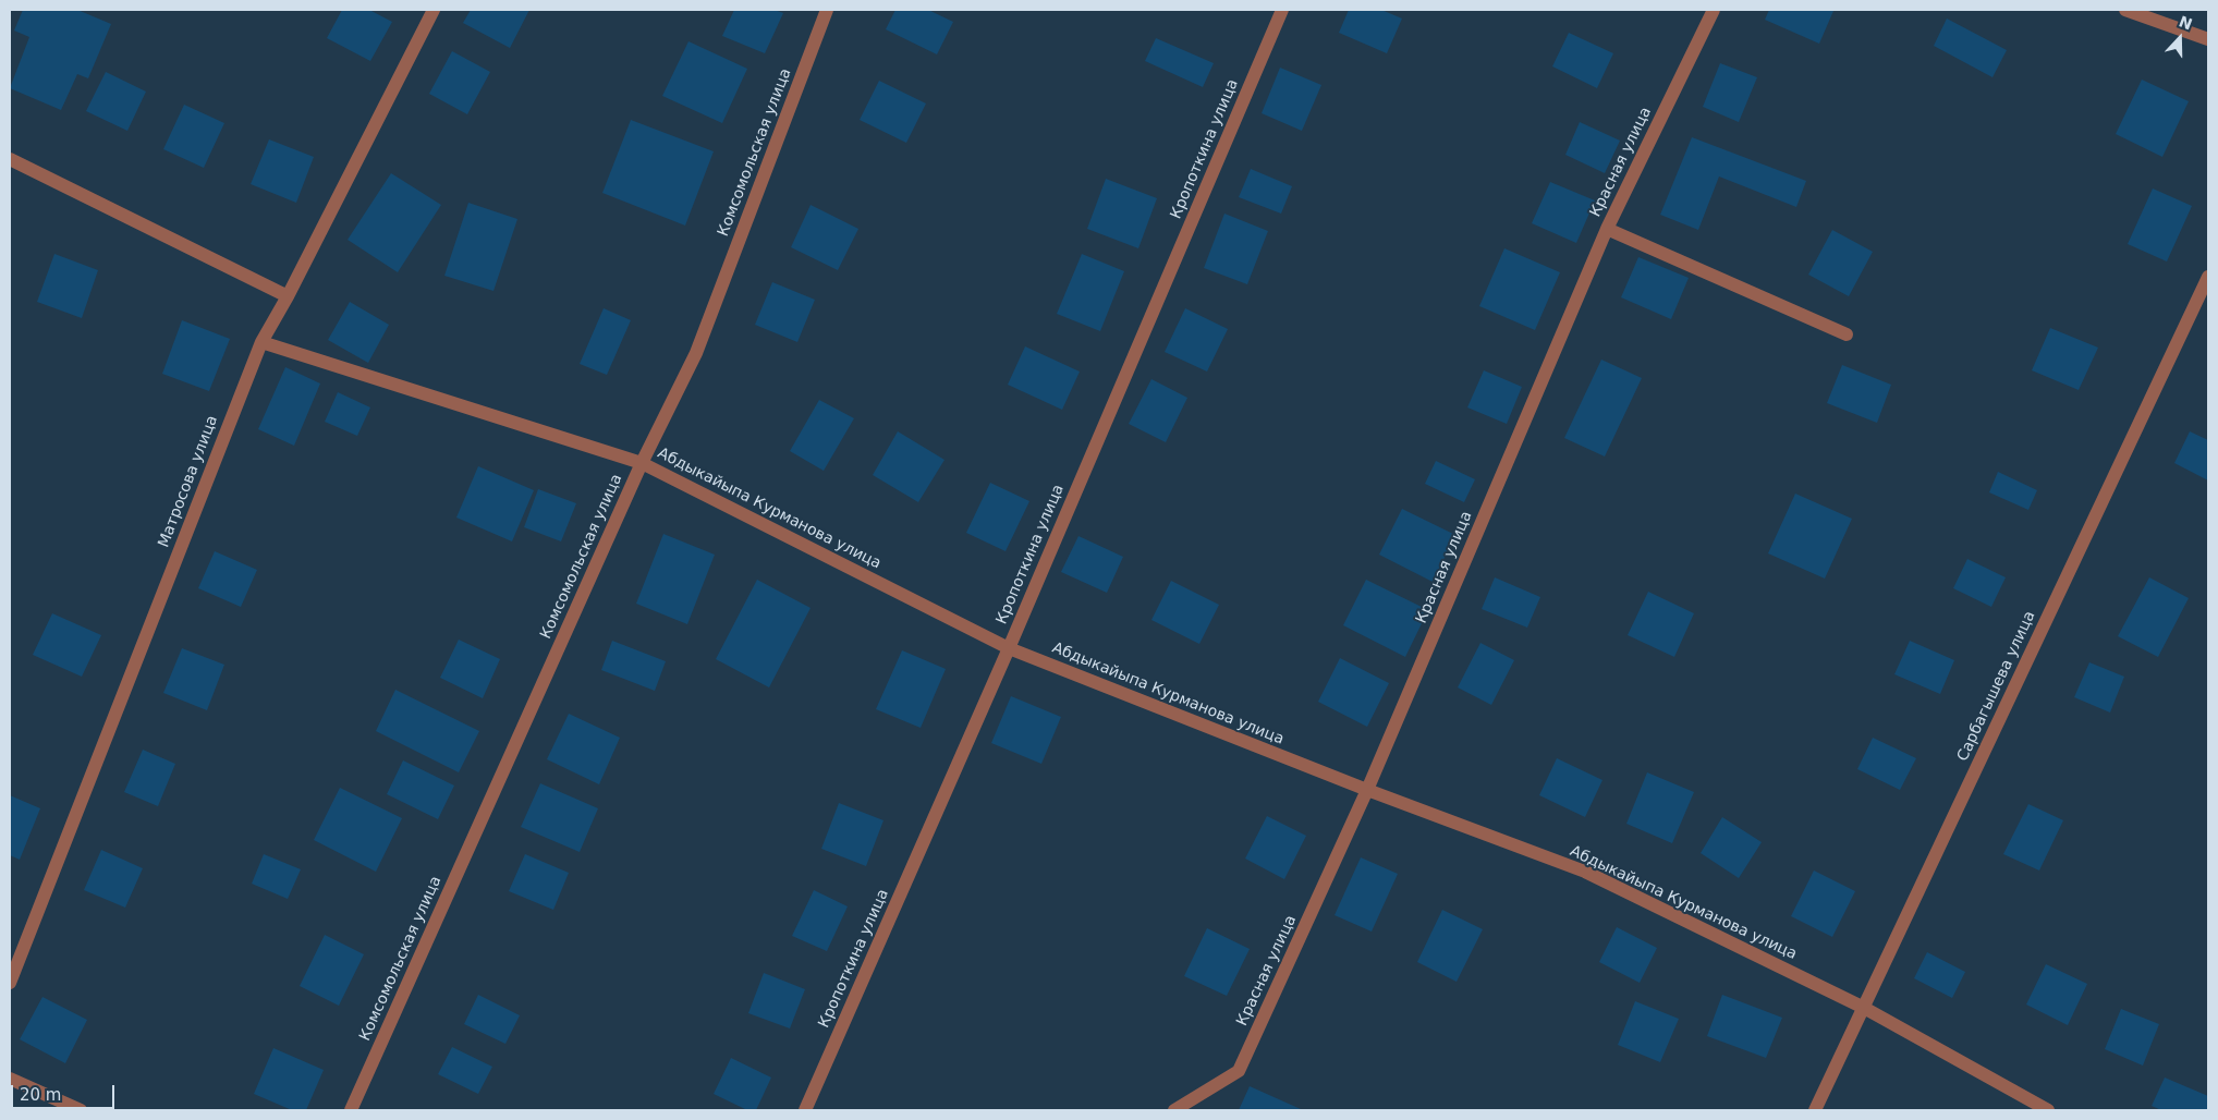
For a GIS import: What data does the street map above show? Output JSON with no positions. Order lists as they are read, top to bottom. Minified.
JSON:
{"streets":{"street":["Кропоткина улица","Комсомольская улица","Красная улица","Матросова улица","Абдыкайыпа Курманова улица","Сарбагышева улица"]},"crossings":[["Кропоткина улица","Абдыкайыпа Курманова улица"],["Комсомольская улица","Абдыкайыпа Курманова улица"],["Красная улица","Абдыкайыпа Курманова улица"],["Матросова улица","Абдыкайыпа Курманова улица"],["Абдыкайыпа Курманова улица","Сарбагышева улица"]],"scale_bar":"20 m","north":"top"}
